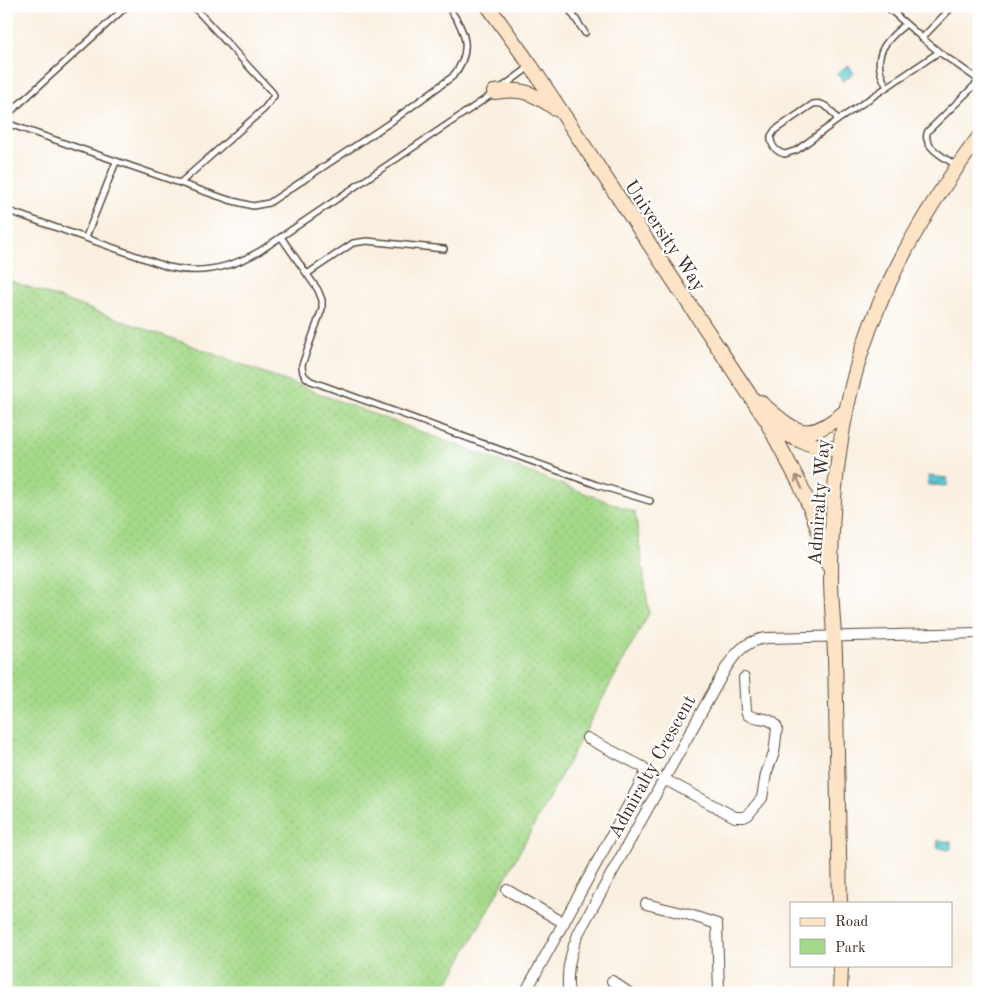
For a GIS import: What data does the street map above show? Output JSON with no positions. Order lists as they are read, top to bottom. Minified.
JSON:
{"streets":{"main road":["University Way","Admiralty Way"],"street":["Admiralty Crescent"]},"crossings":[["University Way","Admiralty Way"],["Admiralty Way","Admiralty Crescent"]],"legend":["Road","Park"]}
